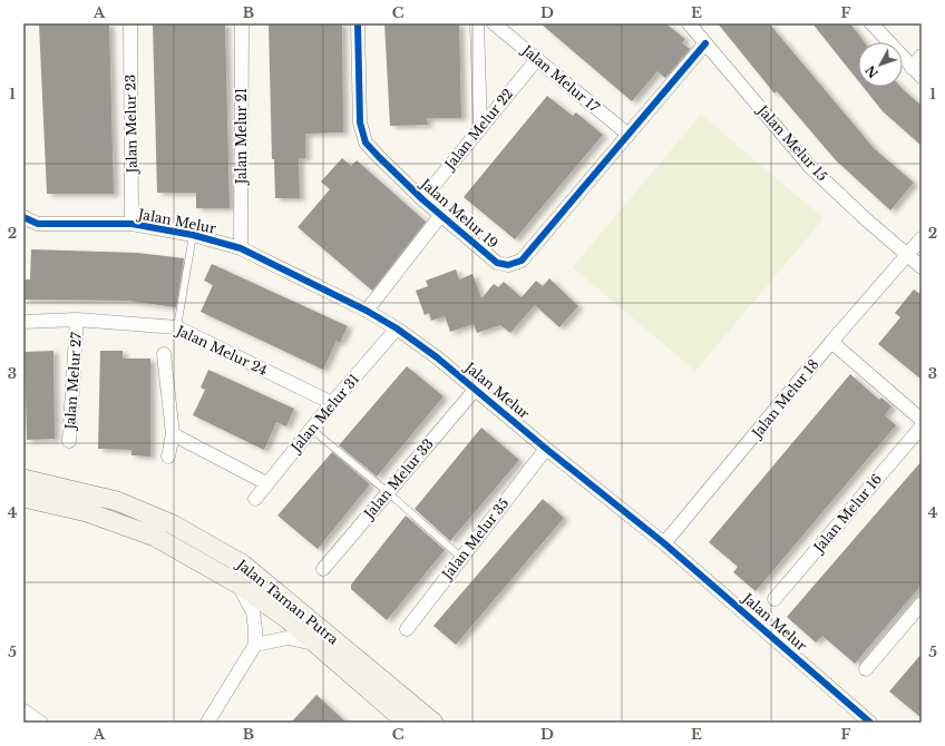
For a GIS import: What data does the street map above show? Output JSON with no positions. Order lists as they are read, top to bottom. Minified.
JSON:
{"streets":{"street":["Jalan Melur 17","Jalan Melur 23","Jalan Melur 22","Jalan Melur 21","Jalan Melur 15","Jalan Melur 19","Jalan Melur","Jalan Melur 24","Jalan Melur 27","Jalan Melur 18","Jalan Melur 31","Jalan Melur 33","Jalan Melur 16","Jalan Melur 35","Jalan Taman Putra"]},"crossings":[["Jalan Melur 17","Jalan Melur 22"],["Jalan Melur 17","Jalan Melur 19"],["Jalan Melur 23","Jalan Melur"],["Jalan Melur 22","Jalan Melur 19"],["Jalan Melur 21","Jalan Melur"],["Jalan Melur 15","Jalan Melur 19"],["Jalan Melur 15","Jalan Melur 18"],["Jalan Melur","Jalan Melur 18"],["Jalan Melur","Jalan Melur 31"],["Jalan Melur","Jalan Melur 33"],["Jalan Melur","Jalan Melur 35"],["Jalan Melur 24","Jalan Melur 27"],["Jalan Melur 24","Jalan Melur 31"]],"north":"bottom left","grid":{"columns":["A","B","C","D","E","F"],"rows":["1","2","3","4","5"]}}
